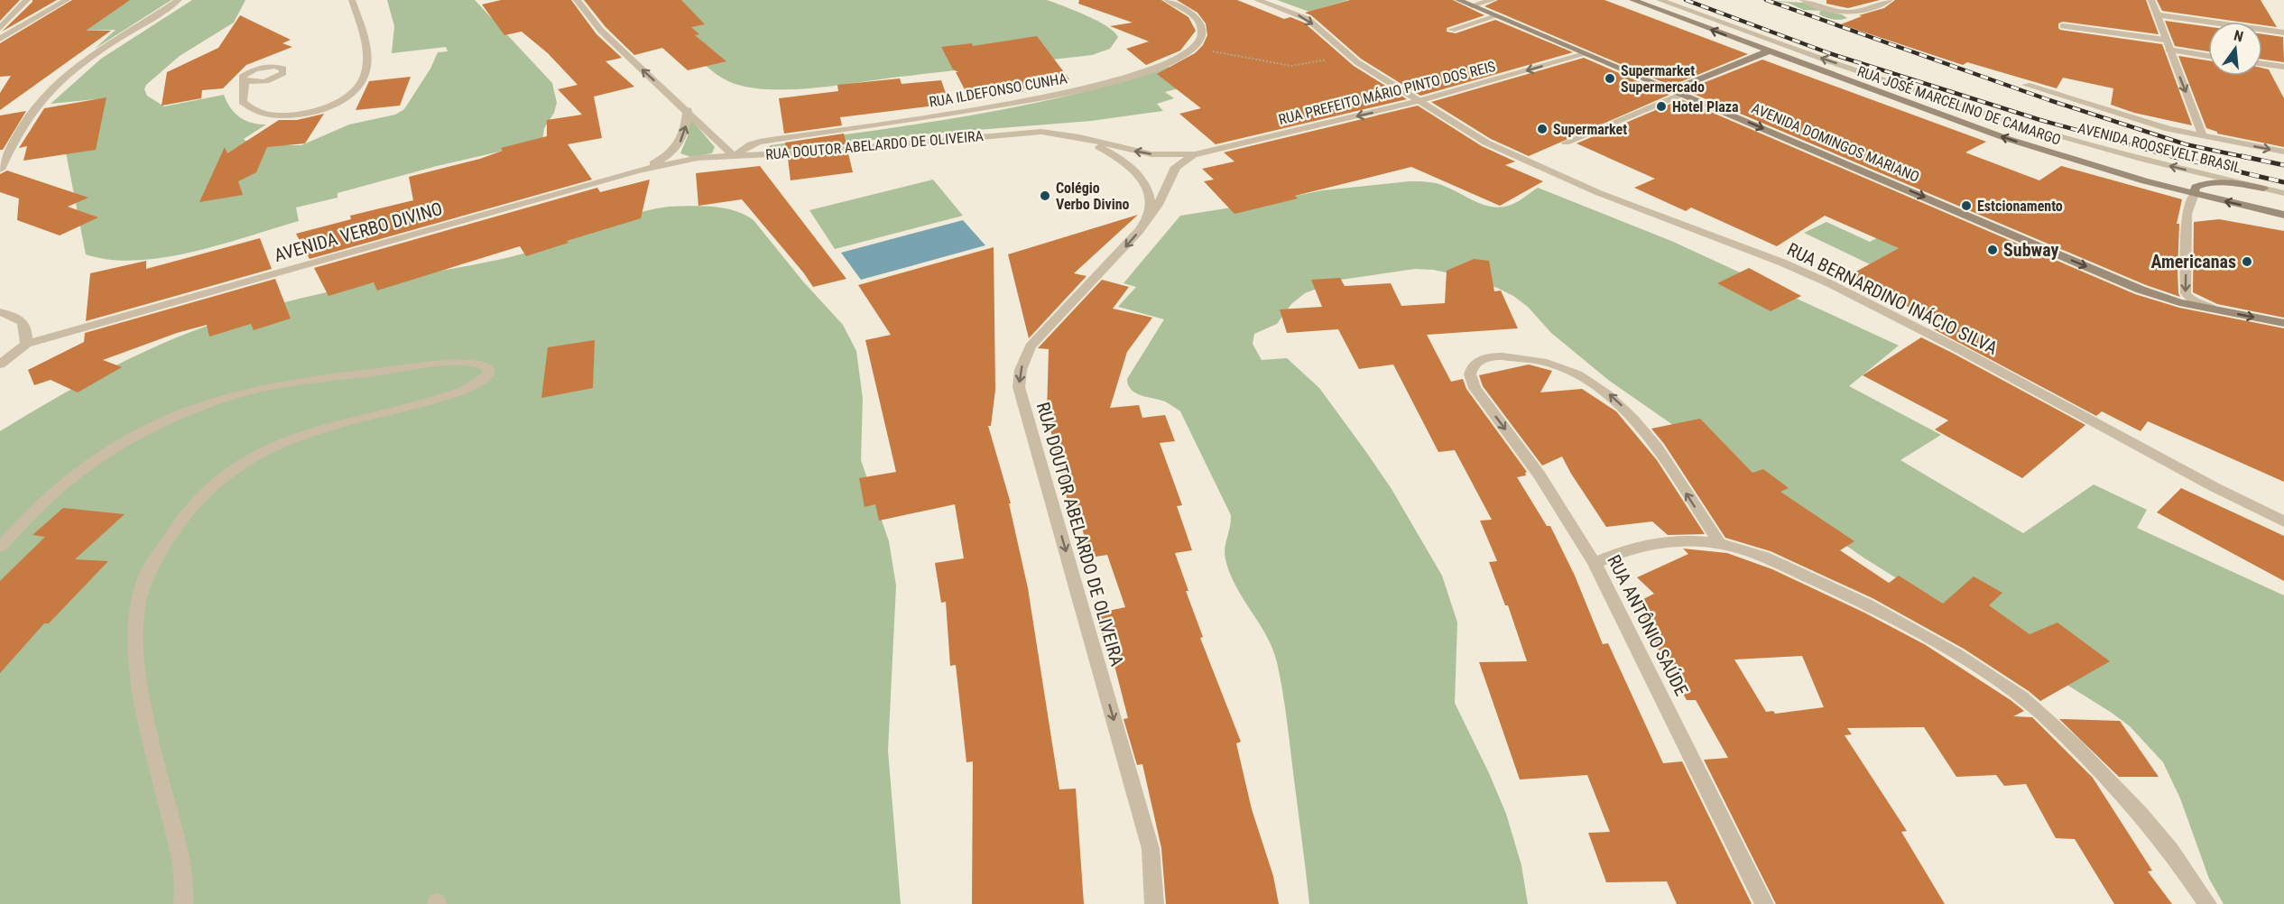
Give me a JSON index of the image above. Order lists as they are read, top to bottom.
{
  "streets": {
    "main road": ["RUA JOSÉ MARCELINO DE CAMARGO", "AVENIDA DOMINGOS MARIANO"],
    "street": [
      "RUA ILDEFONSO CUNHA",
      "RUA PREFEITO MÁRIO PINTO DOS REIS",
      "RUA DOUTOR ABELARDO DE OLIVEIRA",
      "AVENIDA ROOSEVELT BRASIL",
      "AVENIDA VERBO DIVINO",
      "RUA BERNARDINO INÁCIO SILVA",
      "RUA ANTÔNIO SAÚDE"
    ]
  },
  "crossings": [
    ["RUA ILDEFONSO CUNHA", "RUA DOUTOR ABELARDO DE OLIVEIRA"],
    ["RUA ILDEFONSO CUNHA", "AVENIDA VERBO DIVINO"],
    ["RUA PREFEITO MÁRIO PINTO DOS REIS", "AVENIDA DOMINGOS MARIANO"],
    ["RUA PREFEITO MÁRIO PINTO DOS REIS", "RUA DOUTOR ABELARDO DE OLIVEIRA"],
    ["RUA PREFEITO MÁRIO PINTO DOS REIS", "RUA BERNARDINO INÁCIO SILVA"],
    ["RUA DOUTOR ABELARDO DE OLIVEIRA", "AVENIDA VERBO DIVINO"]
  ],
  "one_way": ["RUA PREFEITO MÁRIO PINTO DOS REIS", "RUA JOSÉ MARCELINO DE CAMARGO", "AVENIDA DOMINGOS MARIANO"],
  "places": [
    "Supermarket Supermercado",
    "Hotel Plaza",
    "Supermarket",
    "Colégio Verbo Divino",
    "Estcionamento",
    "Subway",
    "Americanas"
  ],
  "north": "top"
}
